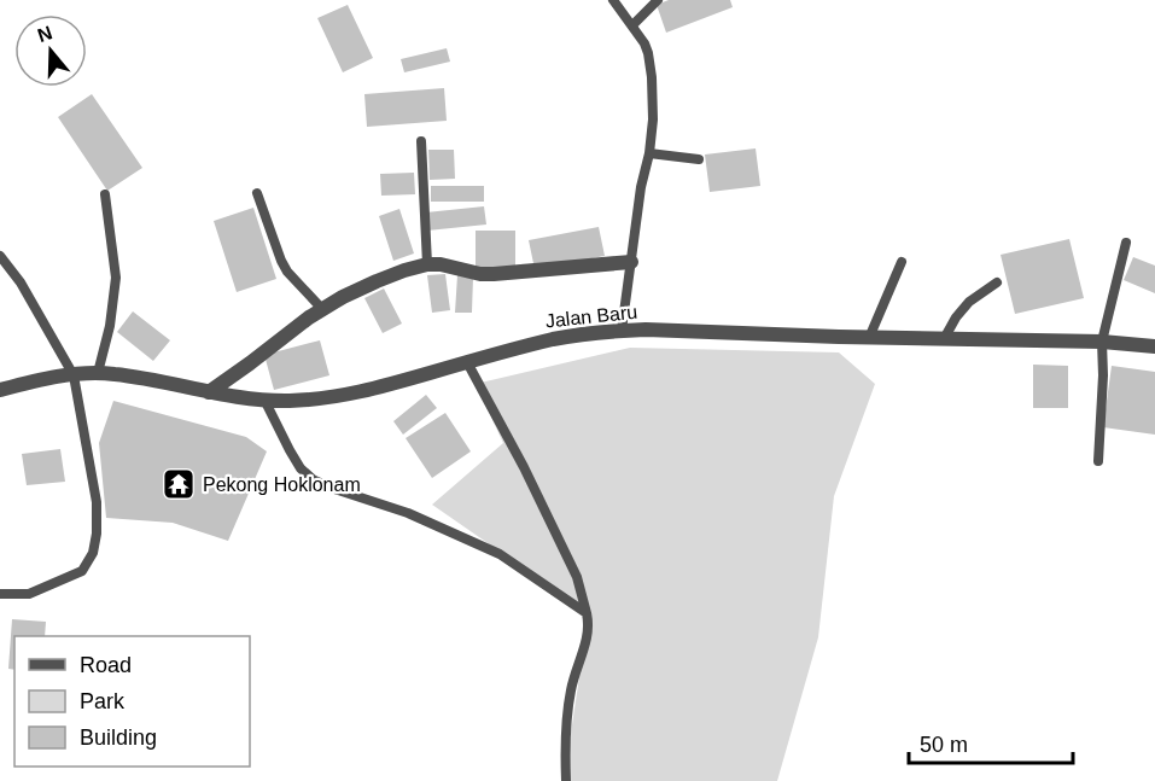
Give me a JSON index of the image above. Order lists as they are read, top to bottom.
{
  "streets": {
    "street": ["Jalan Baru"]
  },
  "places": {
    "temple": ["Pekong Hoklonam"]
  },
  "legend": ["Road", "Park", "Building"],
  "scale_bar": "50 m",
  "north": "top"
}
